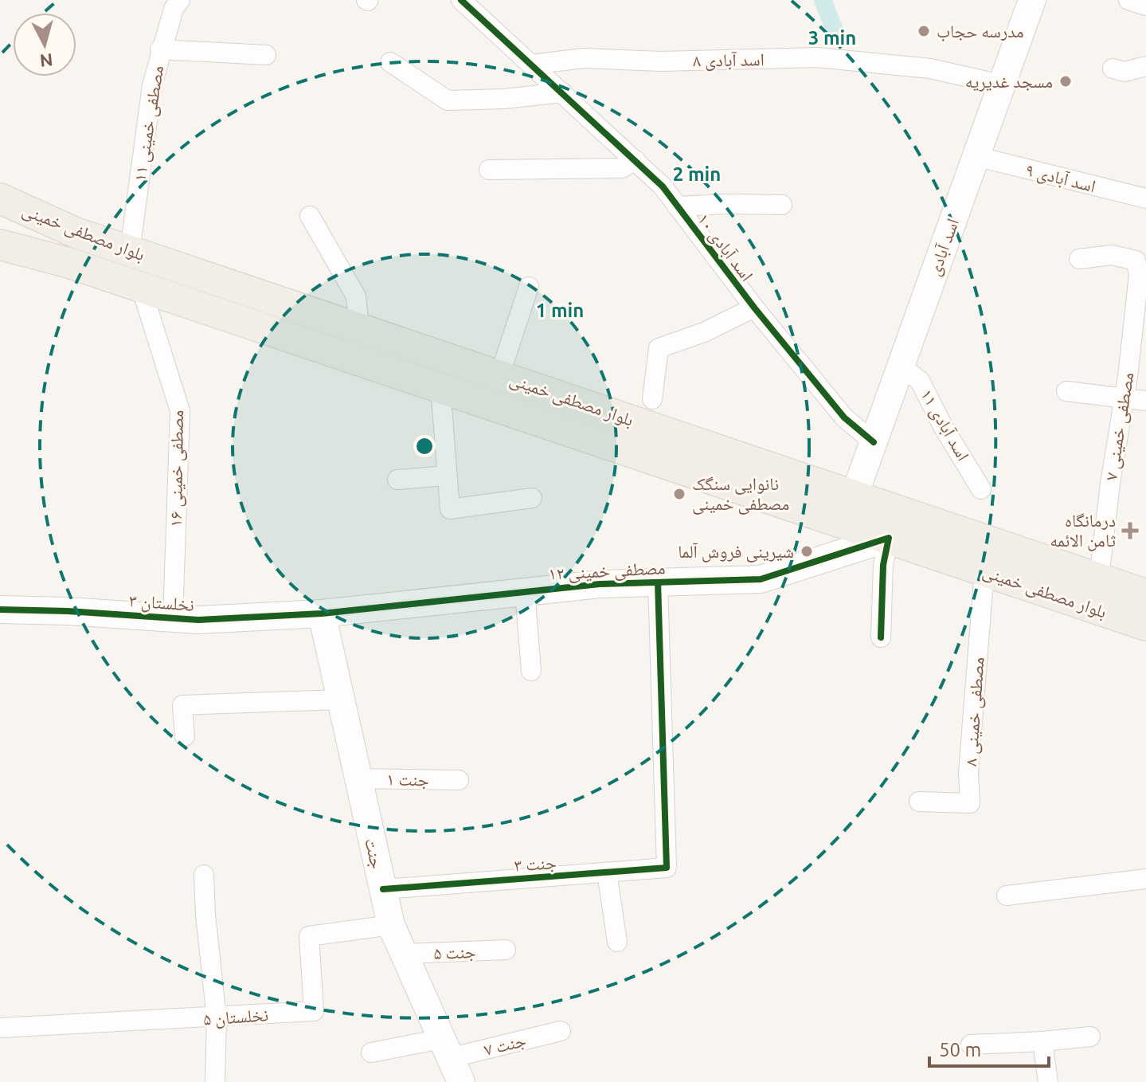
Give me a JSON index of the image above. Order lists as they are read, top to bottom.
{
  "streets": {
    "main road": ["بلوار مصطفی خمینی"],
    "street": [
      "اسد آبادی ۸",
      "مصطفی خمینی ۱۱",
      "اسد آبادی ۹",
      "اسد آبادی ۱۰",
      "اسد آبادی",
      "اسد آبادی ۱۱",
      "مصطفی خمینی ۷",
      "مصطفی خمینی ۱۶",
      "مصطفی خمینی ۱۲",
      "نخلستان ۳",
      "مصطفی خمینی ۸",
      "جنت ۱",
      "جنت",
      "جنت ۳",
      "جنت ۵",
      "نخلستان ۵",
      "جنت ۷"
    ]
  },
  "crossings": [
    ["اسد آبادی ۸", "اسد آبادی ۱۰"],
    ["اسد آبادی ۸", "اسد آبادی"],
    ["مصطفی خمینی ۱۱", "بلوار مصطفی خمینی"],
    ["اسد آبادی ۹", "اسد آبادی"],
    ["بلوار مصطفی خمینی", "اسد آبادی"],
    ["بلوار مصطفی خمینی", "مصطفی خمینی ۷"],
    ["بلوار مصطفی خمینی", "مصطفی خمینی ۱۶"],
    ["بلوار مصطفی خمینی", "مصطفی خمینی ۱۲"],
    ["بلوار مصطفی خمینی", "مصطفی خمینی ۸"],
    ["اسد آبادی ۱۰", "اسد آبادی"],
    ["اسد آبادی", "اسد آبادی ۱۱"],
    ["مصطفی خمینی ۱۶", "نخلستان ۳"],
    ["مصطفی خمینی ۱۲", "نخلستان ۳"],
    ["مصطفی خمینی ۱۲", "جنت"],
    ["مصطفی خمینی ۱۲", "جنت ۳"],
    ["نخلستان ۳", "جنت"],
    ["جنت ۱", "جنت"],
    ["جنت", "جنت ۳"],
    ["جنت", "جنت ۵"],
    ["جنت", "نخلستان ۵"],
    ["جنت", "جنت ۷"]
  ],
  "places": {
    "other": [
      "مدرسه حجاب",
      "مسجد غدیریه",
      "نانوایی سنگک مصطفی خمینی",
      "شیرینی فروش آلما"
    ],
    "health": ["درمانگاه ثامن الائمه"]
  },
  "scale_bar": "50 m",
  "north": "bottom",
  "rings": ["3 min", "2 min", "1 min"]
}
